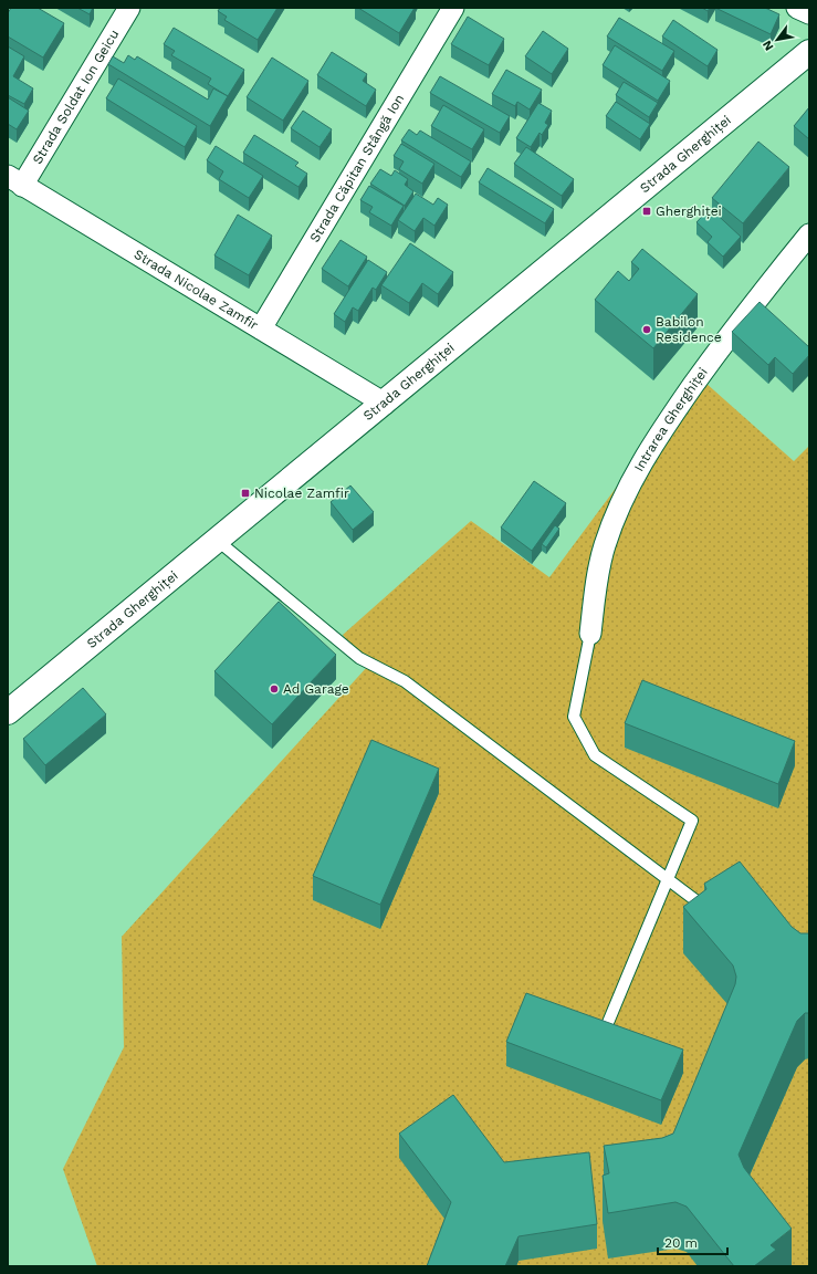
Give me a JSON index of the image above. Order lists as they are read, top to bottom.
{
  "streets": {
    "main road": ["Strada Gherghiței"],
    "street": [
      "Strada Soldat Ion Geicu",
      "Strada Căpitan Stângă Ion",
      "Strada Nicolae Zamfir",
      "Intrarea Gherghiței"
    ]
  },
  "crossings": [
    ["Strada Soldat Ion Geicu", "Strada Nicolae Zamfir"],
    ["Strada Gherghiței", "Strada Nicolae Zamfir"],
    ["Strada Căpitan Stângă Ion", "Strada Nicolae Zamfir"]
  ],
  "places": {
    "transit": ["Gherghiței", "Nicolae Zamfir"],
    "other": ["Babilon Residence", "Ad Garage"]
  },
  "scale_bar": "20 m",
  "north": "bottom left"
}
